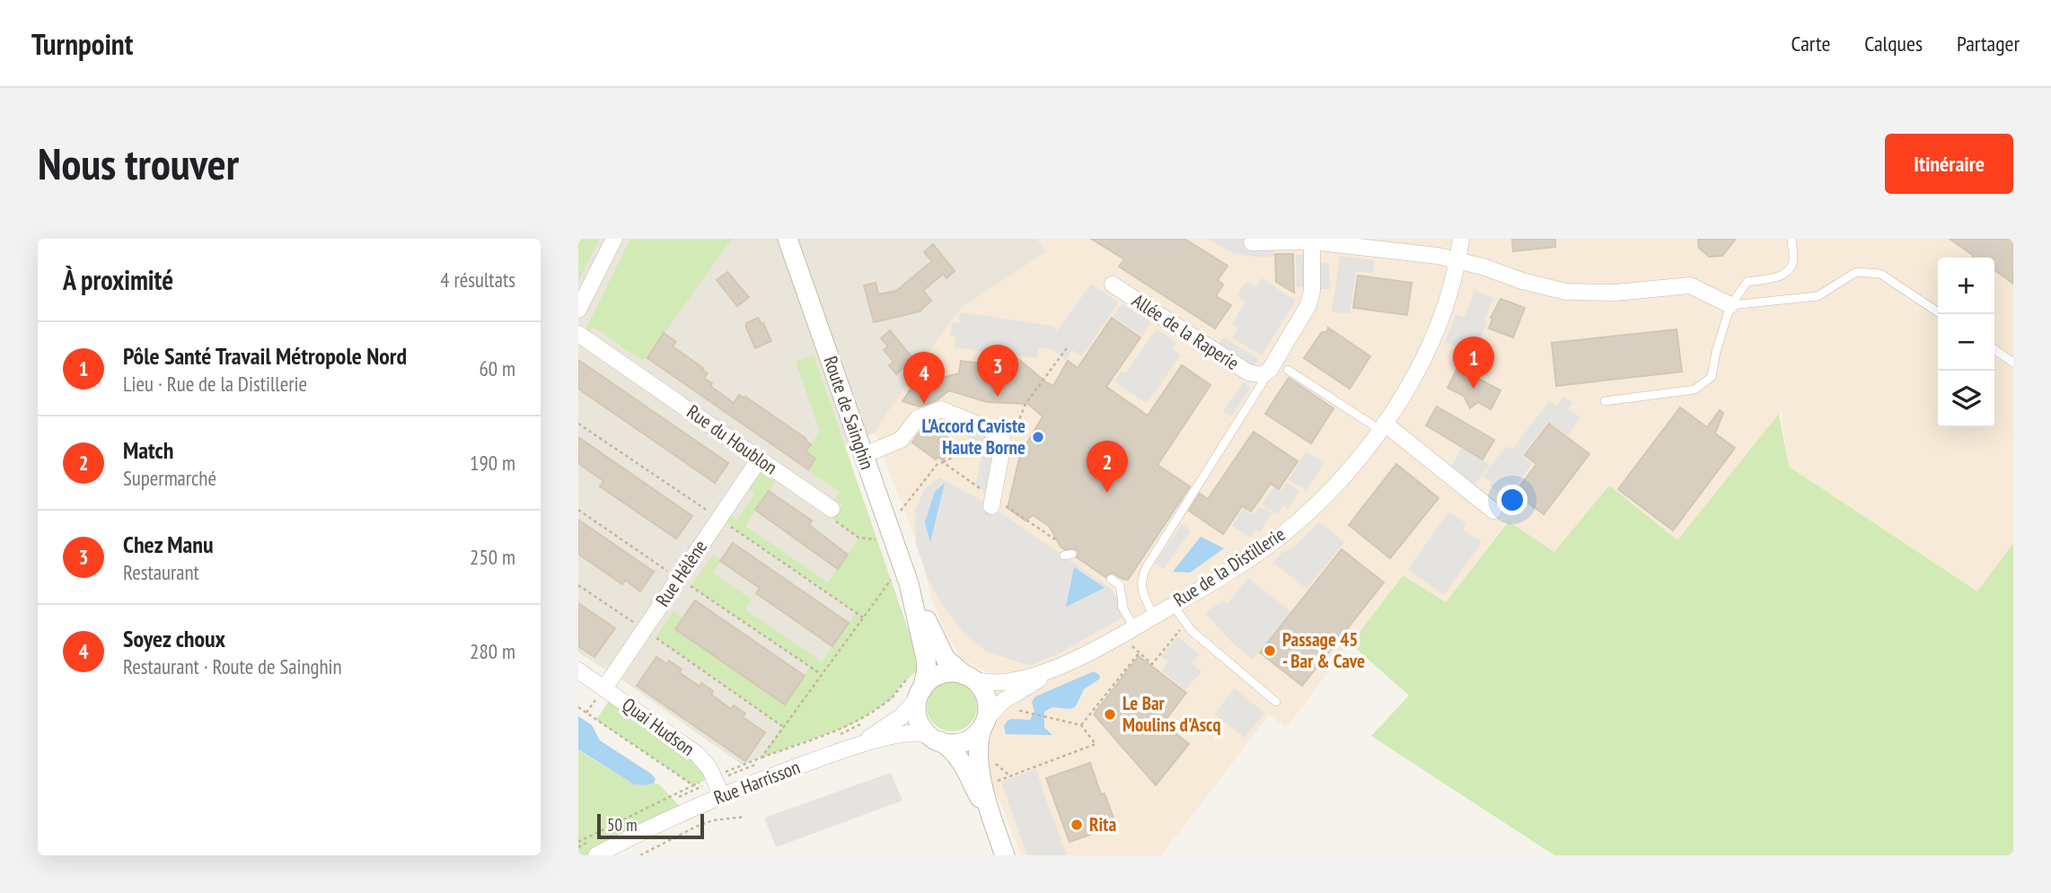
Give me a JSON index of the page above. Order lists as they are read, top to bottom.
{
  "streets": {
    "street": [
      "Allée de la Raperie",
      "Route de Sainghin",
      "Rue du Houblon",
      "Rue de la Distillerie",
      "Rue Hélène",
      "Quai Hudson",
      "Rue Harrisson"
    ]
  },
  "crossings": [
    ["Route de Sainghin", "Rue de la Distillerie"],
    ["Route de Sainghin", "Rue Harrisson"],
    ["Rue du Houblon", "Rue Hélène"],
    ["Rue de la Distillerie", "Rue Harrisson"],
    ["Rue Hélène", "Quai Hudson"],
    ["Quai Hudson", "Rue Harrisson"]
  ],
  "places": [
    "L'Accord Caviste Haute Borne",
    "Passage 45 - Bar & Cave",
    "Le Bar Moulins d'Ascq",
    "Rita"
  ],
  "scale_bar": "50 m",
  "page": {
    "header": "Turnpoint",
    "nav": ["Carte", "Calques", "Partager"],
    "buttons": "Itinéraire",
    "title": "Nous trouver",
    "heading": ["À proximité", "4 résultats"],
    "map_buttons": ["+", "−"],
    "list": [
      {
        "mark": "1",
        "name": "Pôle Santé Travail Métropole Nord",
        "note": "Lieu · Rue de la Distillerie",
        "value": "60 m"
      },
      {
        "mark": "2",
        "name": "Match",
        "note": "Supermarché",
        "value": "190 m"
      },
      {
        "mark": "3",
        "name": "Chez Manu",
        "note": "Restaurant",
        "value": "250 m"
      },
      {
        "mark": "4",
        "name": "Soyez choux",
        "note": "Restaurant · Route de Sainghin",
        "value": "280 m"
      }
    ],
    "pins": [
      "1",
      "3",
      "4",
      "2"
    ],
    "scale": "50 m"
  }
}
